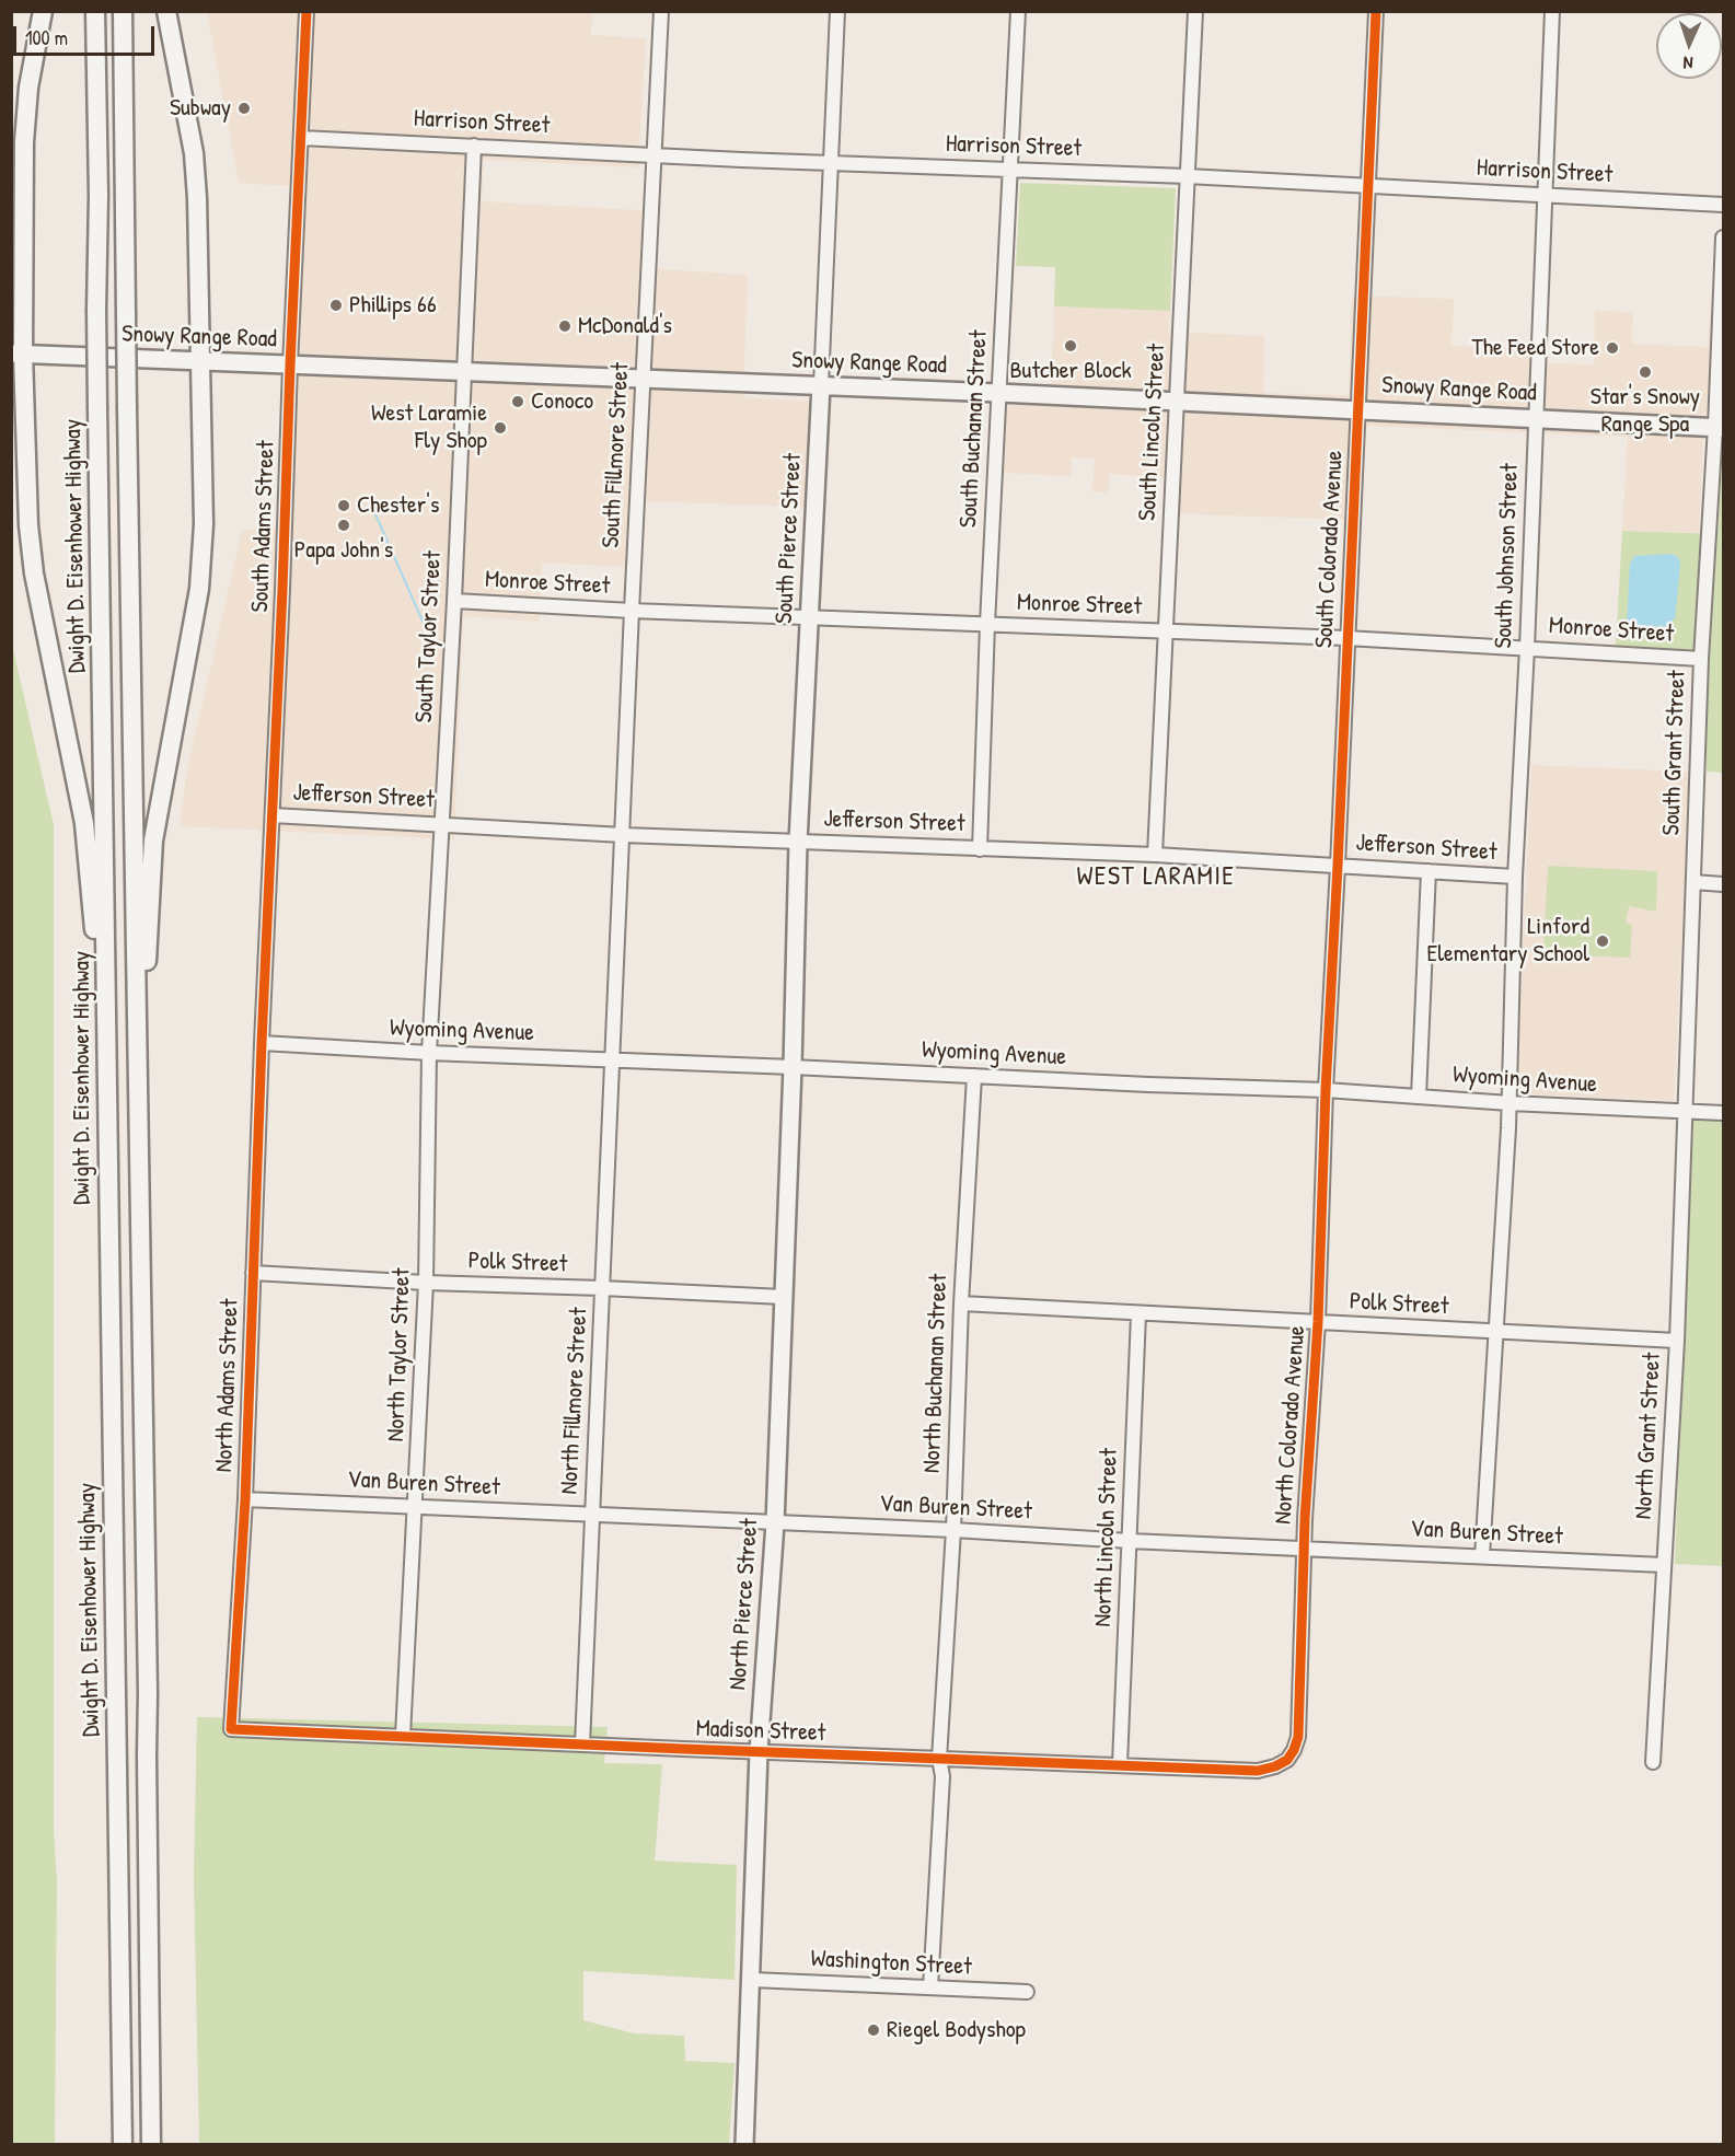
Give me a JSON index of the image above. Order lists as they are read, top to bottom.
{
  "streets": {
    "highway": ["Dwight D. Eisenhower Highway"],
    "main road": ["Snowy Range Road", "South Pierce Street", "North Pierce Street"],
    "street": [
      "Harrison Street",
      "South Buchanan Street",
      "South Lincoln Street",
      "South Fillmore Street",
      "South Adams Street",
      "South Colorado Avenue",
      "South Johnson Street",
      "Monroe Street",
      "South Taylor Street",
      "South Grant Street",
      "Jefferson Street",
      "Wyoming Avenue",
      "Polk Street",
      "North Taylor Street",
      "North Buchanan Street",
      "North Adams Street",
      "North Fillmore Street",
      "North Colorado Avenue",
      "North Grant Street",
      "Van Buren Street",
      "North Lincoln Street",
      "Madison Street",
      "Washington Street"
    ]
  },
  "crossings": [
    ["Harrison Street", "South Buchanan Street"],
    ["Harrison Street", "South Lincoln Street"],
    ["Harrison Street", "South Fillmore Street"],
    ["Harrison Street", "South Adams Street"],
    ["Harrison Street", "South Pierce Street"],
    ["Harrison Street", "South Colorado Avenue"],
    ["Harrison Street", "South Johnson Street"],
    ["Harrison Street", "South Taylor Street"],
    ["Snowy Range Road", "South Buchanan Street"],
    ["Snowy Range Road", "South Lincoln Street"],
    ["Snowy Range Road", "South Fillmore Street"],
    ["Snowy Range Road", "South Adams Street"],
    ["Snowy Range Road", "South Pierce Street"],
    ["Snowy Range Road", "South Colorado Avenue"],
    ["Snowy Range Road", "South Johnson Street"],
    ["Snowy Range Road", "South Taylor Street"],
    ["Snowy Range Road", "South Grant Street"],
    ["South Buchanan Street", "Monroe Street"],
    ["South Buchanan Street", "Jefferson Street"],
    ["South Lincoln Street", "Monroe Street"],
    ["South Lincoln Street", "Jefferson Street"],
    ["South Fillmore Street", "Monroe Street"],
    ["South Fillmore Street", "Jefferson Street"],
    ["South Fillmore Street", "Wyoming Avenue"],
    ["South Fillmore Street", "North Fillmore Street"],
    ["South Adams Street", "Jefferson Street"],
    ["South Adams Street", "Wyoming Avenue"],
    ["South Adams Street", "North Adams Street"],
    ["South Pierce Street", "Monroe Street"],
    ["South Pierce Street", "Jefferson Street"],
    ["South Pierce Street", "Wyoming Avenue"],
    ["South Pierce Street", "North Pierce Street"],
    ["South Colorado Avenue", "Monroe Street"],
    ["South Colorado Avenue", "Jefferson Street"],
    ["South Colorado Avenue", "Wyoming Avenue"],
    ["South Colorado Avenue", "North Colorado Avenue"],
    ["South Johnson Street", "Monroe Street"],
    ["South Johnson Street", "Jefferson Street"],
    ["South Johnson Street", "Wyoming Avenue"],
    ["South Johnson Street", "Polk Street"],
    ["South Johnson Street", "Van Buren Street"],
    ["Monroe Street", "South Taylor Street"],
    ["Monroe Street", "South Grant Street"],
    ["South Taylor Street", "Jefferson Street"],
    ["South Taylor Street", "Wyoming Avenue"],
    ["South Taylor Street", "North Taylor Street"],
    ["South Grant Street", "Wyoming Avenue"],
    ["South Grant Street", "North Grant Street"],
    ["Wyoming Avenue", "North Taylor Street"],
    ["Wyoming Avenue", "North Buchanan Street"],
    ["Wyoming Avenue", "North Adams Street"],
    ["Wyoming Avenue", "North Fillmore Street"],
    ["Wyoming Avenue", "North Colorado Avenue"],
    ["Wyoming Avenue", "North Grant Street"],
    ["Wyoming Avenue", "North Pierce Street"],
    ["Polk Street", "North Taylor Street"],
    ["Polk Street", "North Buchanan Street"],
    ["Polk Street", "North Adams Street"],
    ["Polk Street", "North Fillmore Street"],
    ["Polk Street", "North Colorado Avenue"],
    ["Polk Street", "North Grant Street"],
    ["Polk Street", "North Lincoln Street"],
    ["Polk Street", "North Pierce Street"],
    ["North Taylor Street", "Van Buren Street"],
    ["North Taylor Street", "Madison Street"],
    ["North Buchanan Street", "Van Buren Street"],
    ["North Buchanan Street", "Madison Street"],
    ["North Buchanan Street", "Washington Street"],
    ["North Adams Street", "Van Buren Street"],
    ["North Adams Street", "Madison Street"],
    ["North Fillmore Street", "Van Buren Street"],
    ["North Fillmore Street", "Madison Street"],
    ["North Colorado Avenue", "Van Buren Street"],
    ["North Colorado Avenue", "Madison Street"],
    ["North Grant Street", "Van Buren Street"],
    ["Van Buren Street", "North Lincoln Street"],
    ["Van Buren Street", "North Pierce Street"],
    ["North Lincoln Street", "Madison Street"],
    ["North Pierce Street", "Madison Street"],
    ["North Pierce Street", "Washington Street"]
  ],
  "districts": ["WEST LARAMIE"],
  "places": [
    "Subway",
    "Phillips 66",
    "McDonald's",
    "Butcher Block",
    "The Feed Store",
    "Star's Snowy Range Spa",
    "Conoco",
    "West Laramie Fly Shop",
    "Chester's",
    "Papa John's",
    "Linford Elementary School",
    "Riegel Bodyshop"
  ],
  "scale_bar": "100 m",
  "north": "bottom"
}
